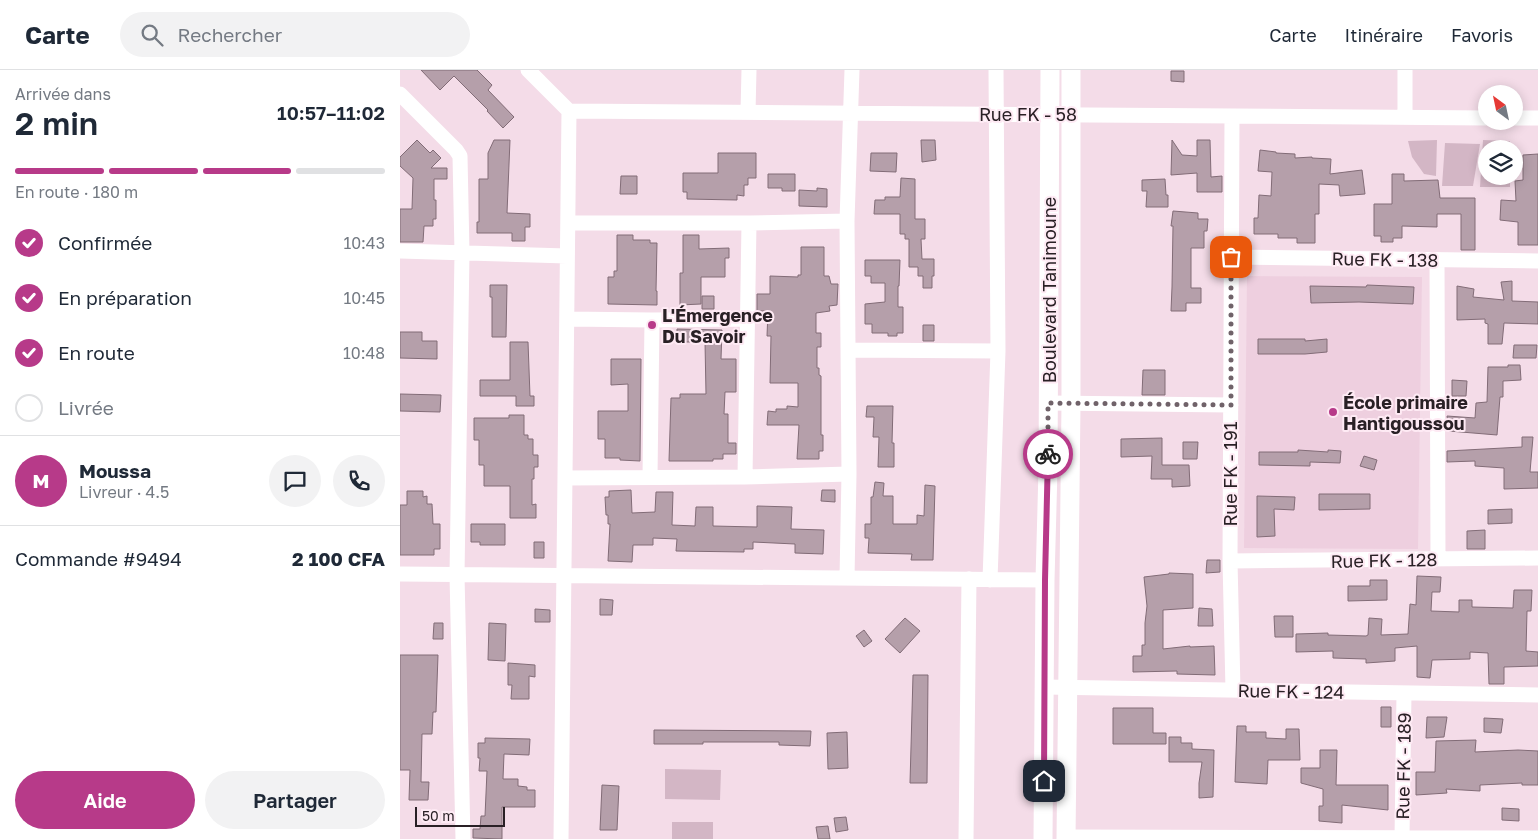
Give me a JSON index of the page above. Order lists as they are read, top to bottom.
{
  "streets": {
    "main road": ["Boulevard Tanimoune"],
    "street": [
      "Rue FK - 58",
      "Rue FK - 138",
      "Rue FK - 191",
      "Rue FK - 128",
      "Rue FK - 124",
      "Rue FK - 189"
    ]
  },
  "crossings": [
    ["Rue FK - 58", "Boulevard Tanimoune"],
    ["Rue FK - 58", "Rue FK - 191"],
    ["Rue FK - 138", "Rue FK - 191"],
    ["Boulevard Tanimoune", "Rue FK - 124"],
    ["Rue FK - 191", "Rue FK - 128"],
    ["Rue FK - 191", "Rue FK - 124"],
    ["Rue FK - 124", "Rue FK - 189"]
  ],
  "places": ["L'Émergence Du Savoir", "École primaire Hantigoussou"],
  "scale_bar": "50 m",
  "north": "top left",
  "page": {
    "header": "Carte",
    "search": "Rechercher",
    "nav": ["Carte", "Itinéraire", "Favoris"],
    "heading": ["2 min", "Arrivée dans", "10:57–11:02"],
    "panel": [
      "Moussa",
      "Livreur · 4.5",
      "Commande #9494",
      "2 100 CFA"
    ],
    "bar": "En route · 180 m",
    "list": [
      ["Confirmée", "10:43"],
      ["En préparation", "10:45"],
      ["En route", "10:48"],
      "Livrée"
    ],
    "round": "M",
    "buttons": ["Aide", "Partager"],
    "scale": "50 m"
  }
}
